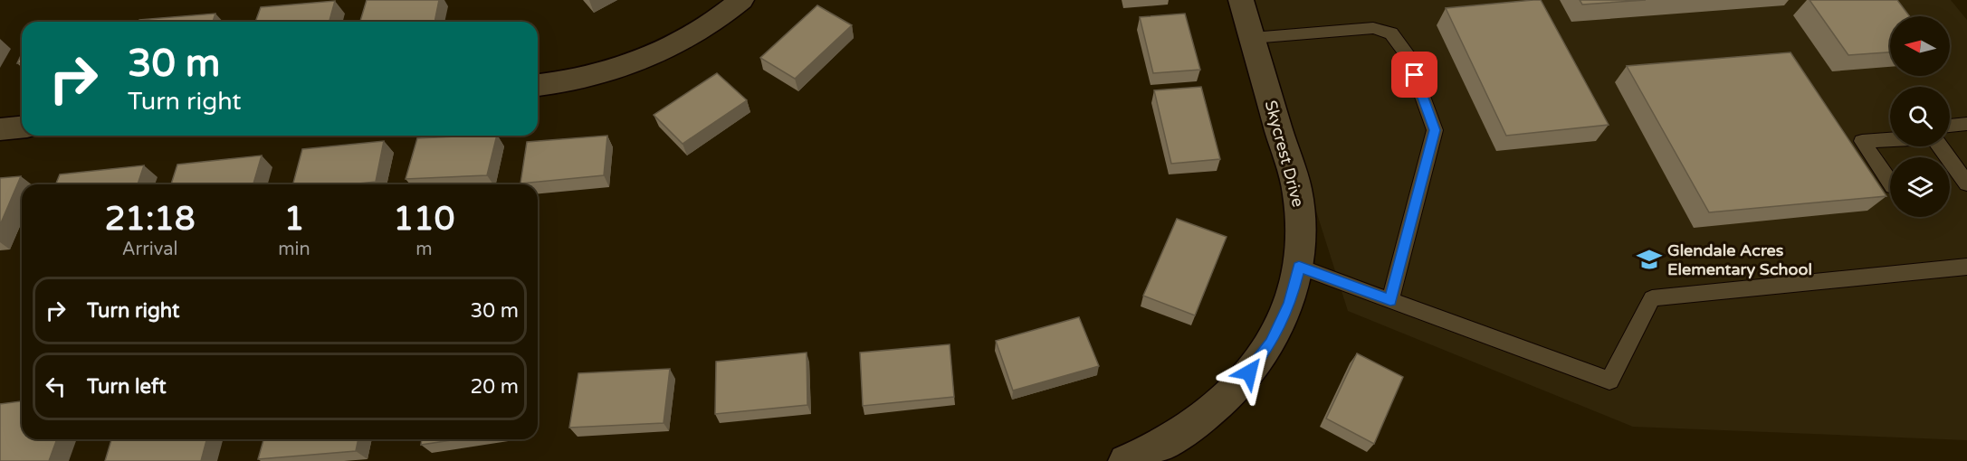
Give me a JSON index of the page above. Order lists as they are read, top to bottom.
{
  "streets": {
    "street": ["Skycrest Drive"]
  },
  "places": {
    "school or university": ["Glendale Acres Elementary School"]
  },
  "north": "left",
  "page": {
    "turn": ["30 m", "Turn right"],
    "eta": [
      "21:18",
      "Arrival",
      "1",
      "min",
      "110",
      "m"
    ],
    "list": [
      {
        "name": "Turn right",
        "value": "30 m"
      },
      {
        "name": "Turn left",
        "value": "20 m"
      }
    ]
  }
}
